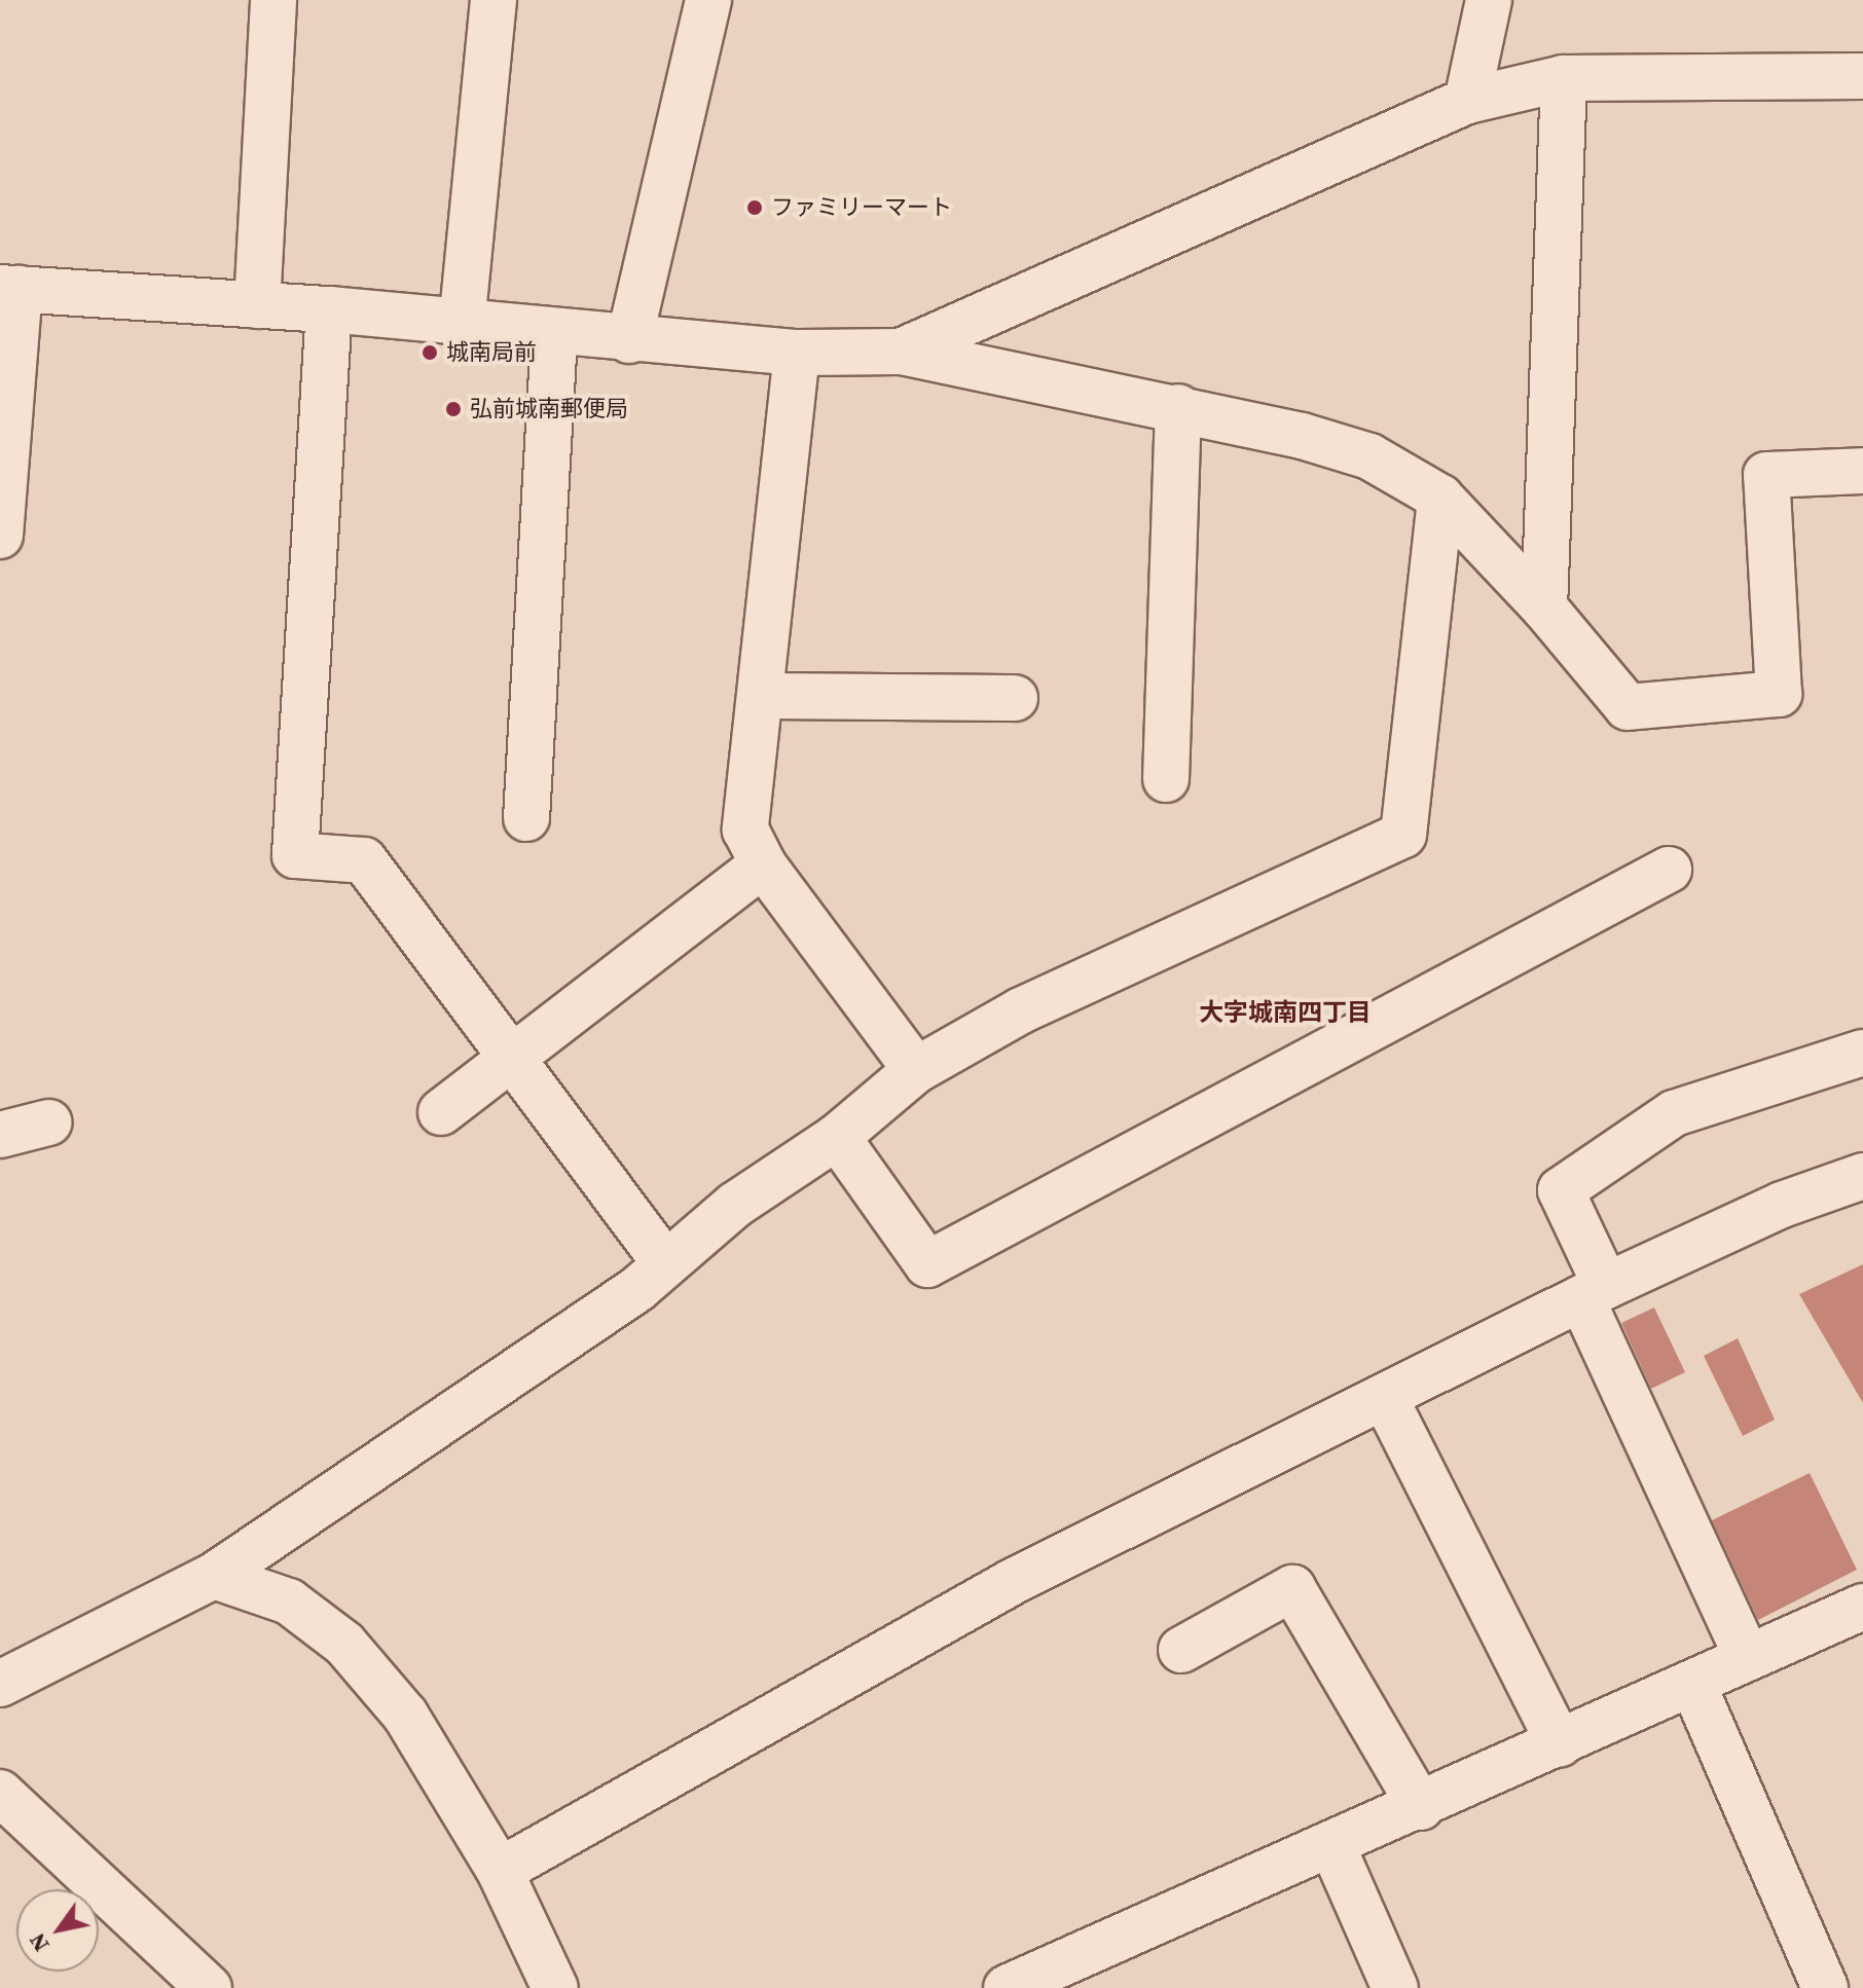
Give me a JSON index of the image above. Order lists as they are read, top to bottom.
{
  "districts": ["大字城南四丁目"],
  "places": ["ファミリーマート", "城南局前", "弘前城南郵便局"],
  "north": "bottom left"
}
